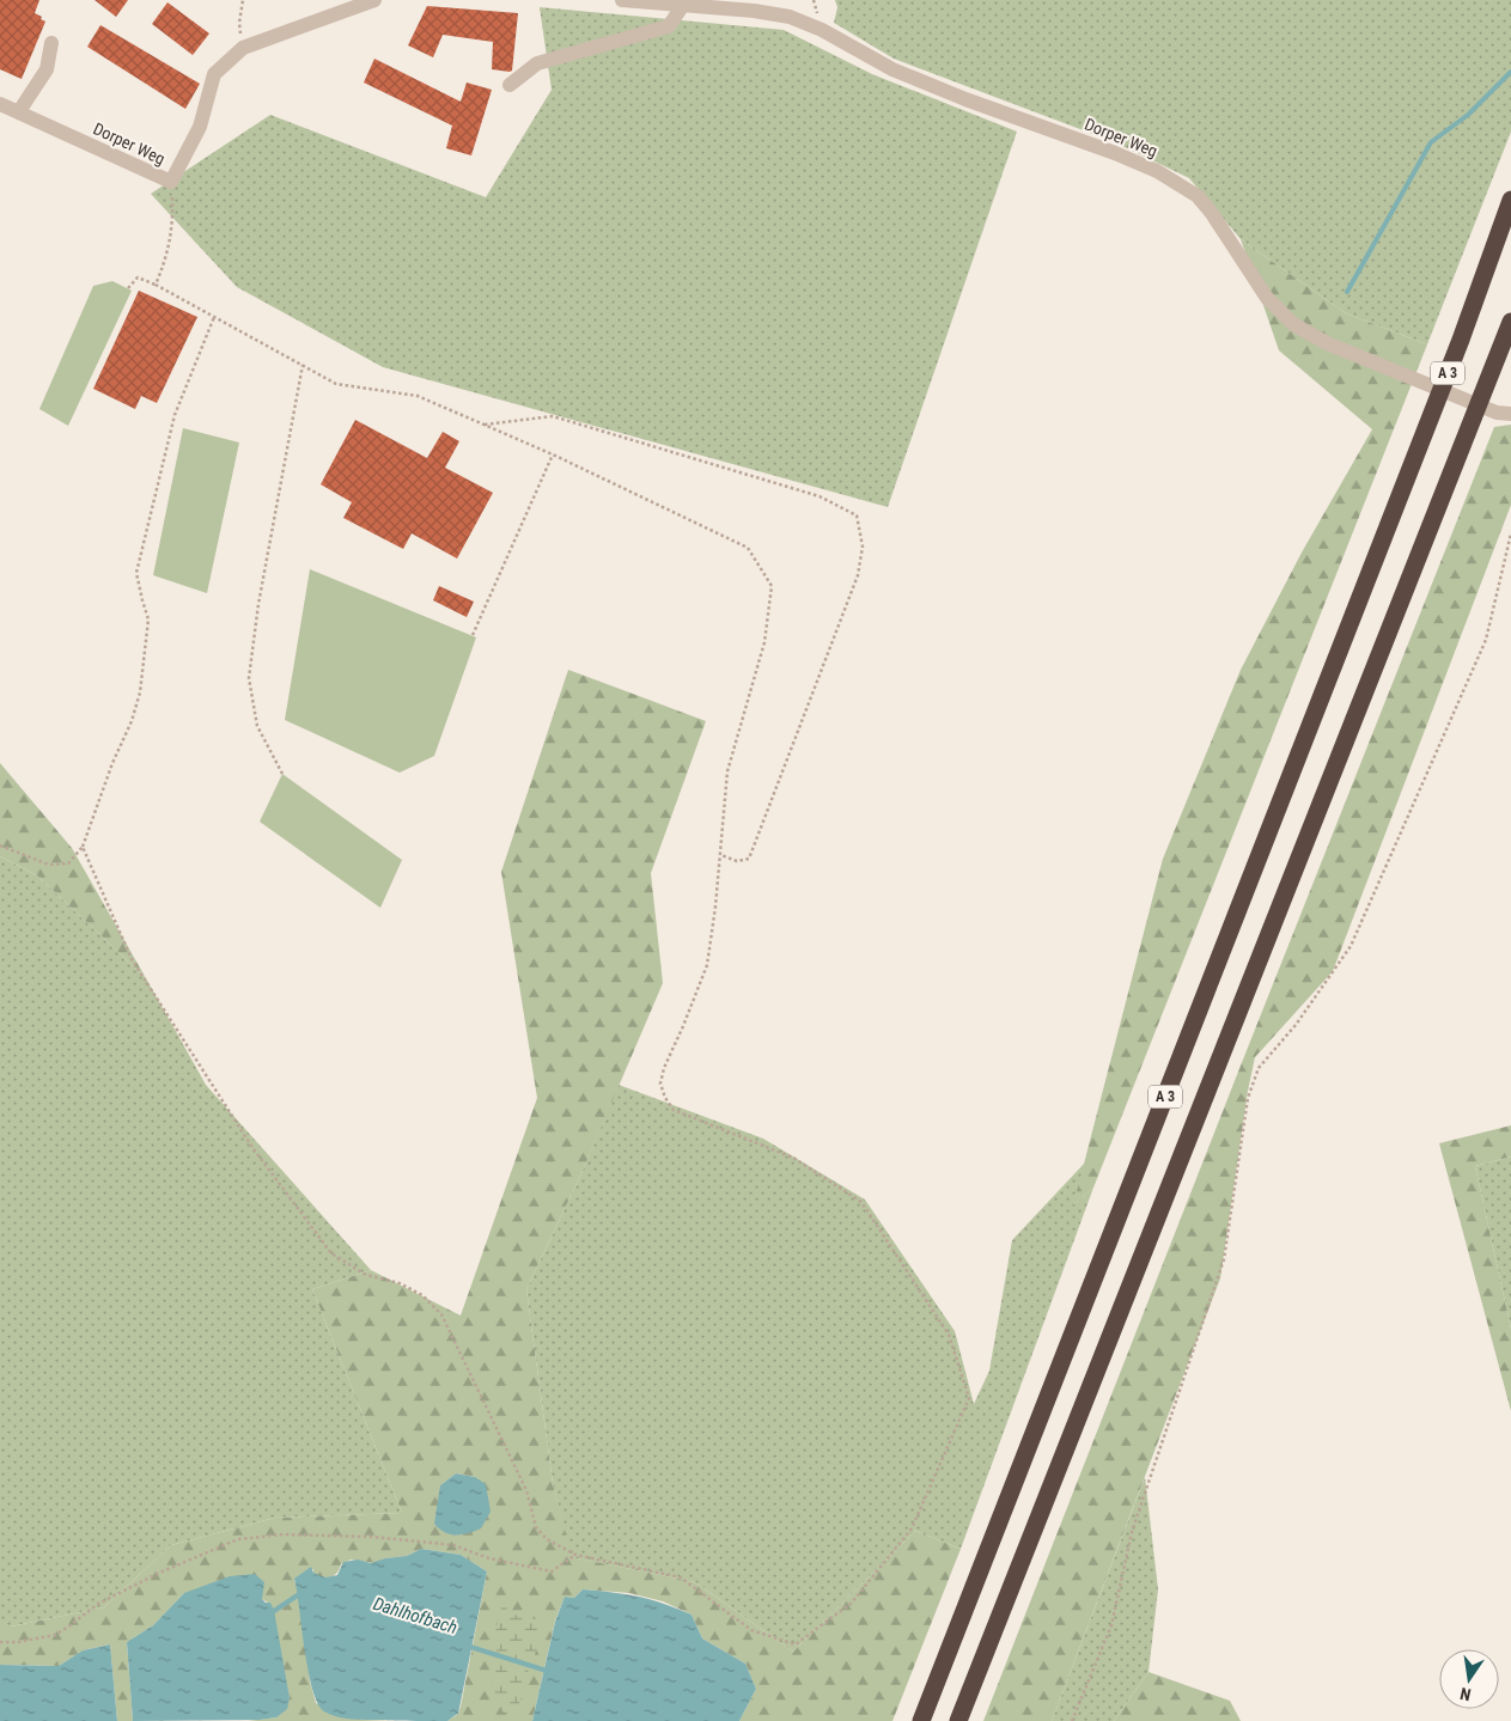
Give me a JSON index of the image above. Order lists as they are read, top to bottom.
{
  "streets": {
    "highway": ["A 3"],
    "street": ["Dorper Weg"]
  },
  "water": ["Dahlhofbach"],
  "north": "bottom"
}
